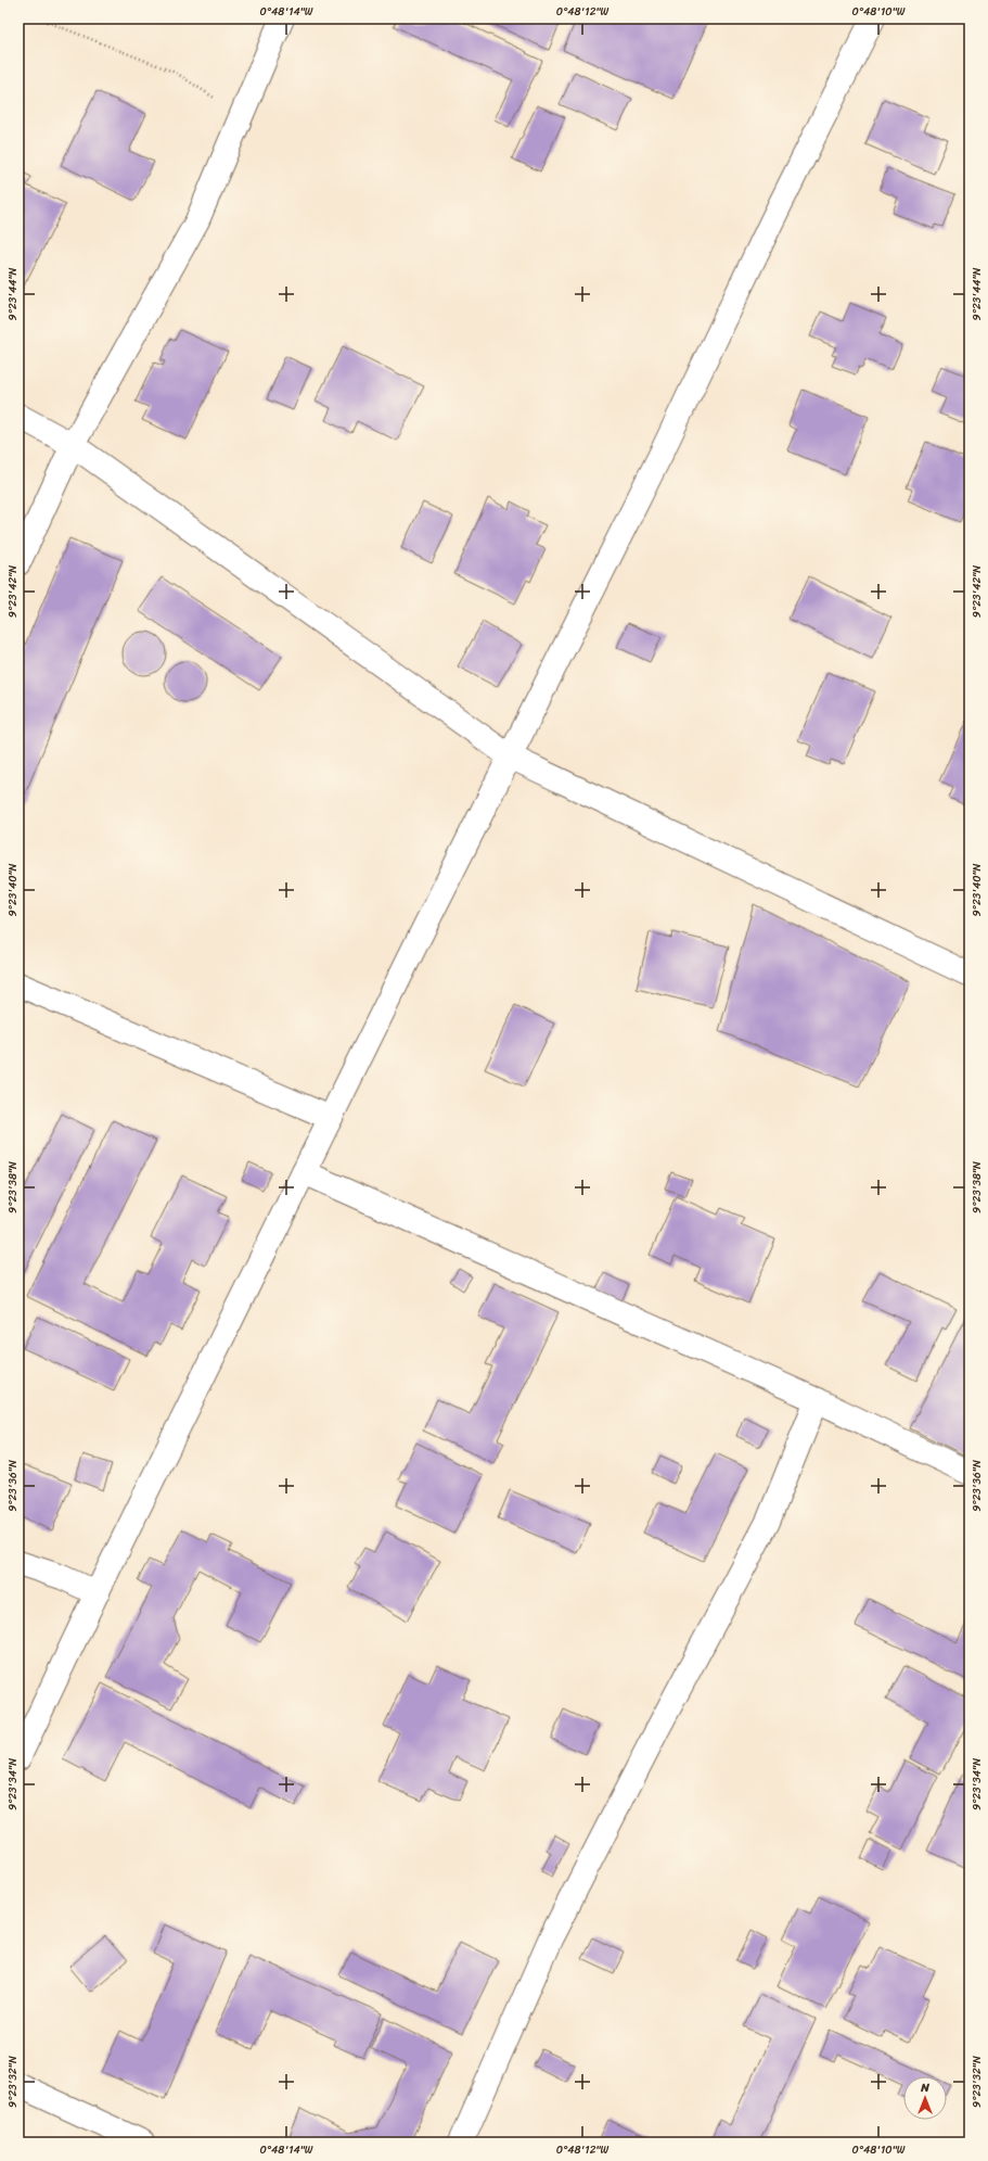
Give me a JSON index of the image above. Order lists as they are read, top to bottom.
{
  "north": "top",
  "coordinates": [
    "0°48'14\"W",
    "0°48'12\"W",
    "0°48'10\"W",
    "9°23'44\"N",
    "9°23'42\"N",
    "9°23'40\"N",
    "9°23'38\"N",
    "9°23'36\"N",
    "9°23'34\"N",
    "9°23'32\"N"
  ]
}
